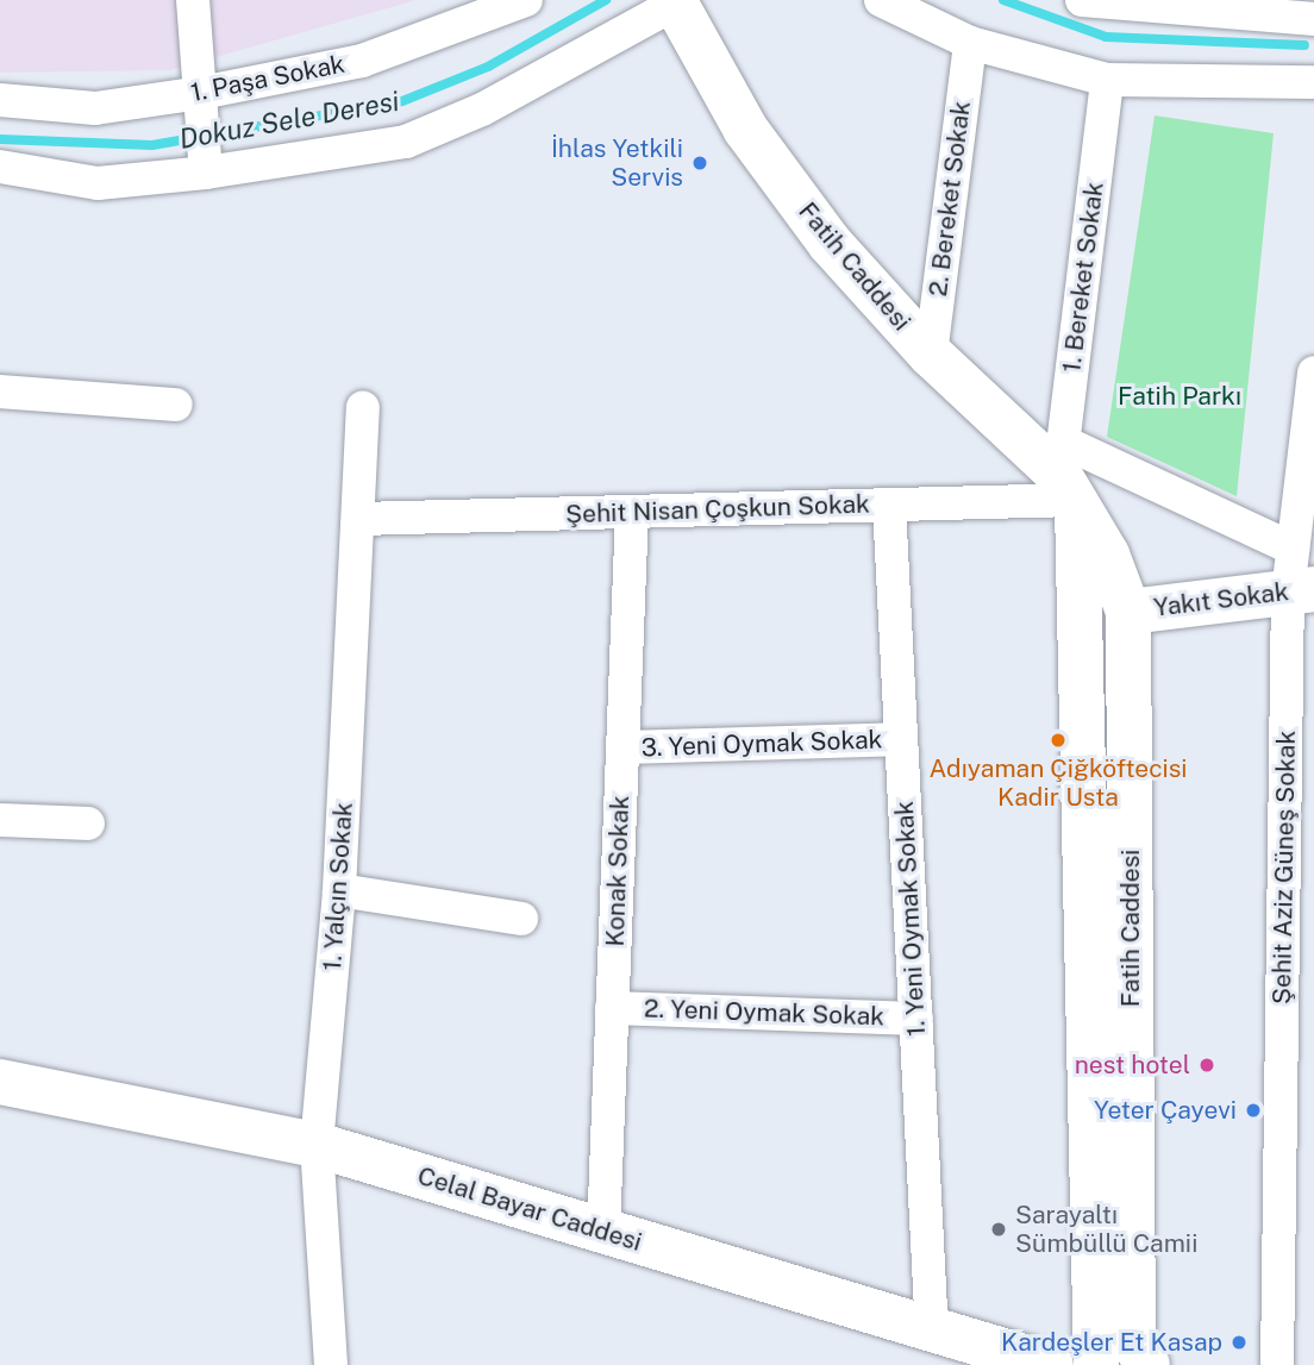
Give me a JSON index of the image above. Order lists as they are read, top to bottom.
{
  "streets": {
    "street": [
      "1. Paşa Sokak",
      "2. Bereket Sokak",
      "Fatih Caddesi",
      "1. Bereket Sokak",
      "Şehit Nisan Çoşkun Sokak",
      "Yakıt Sokak",
      "3. Yeni Oymak Sokak",
      "Şehit Aziz Güneş Sokak",
      "Konak Sokak",
      "1. Yalçın Sokak",
      "1. Yeni Oymak Sokak",
      "2. Yeni Oymak Sokak",
      "Celal Bayar Caddesi"
    ]
  },
  "crossings": [
    ["2. Bereket Sokak", "Fatih Caddesi"],
    ["Fatih Caddesi", "1. Bereket Sokak"],
    ["Fatih Caddesi", "Şehit Nisan Çoşkun Sokak"],
    ["Fatih Caddesi", "Yakıt Sokak"],
    ["1. Bereket Sokak", "Şehit Nisan Çoşkun Sokak"],
    ["Şehit Nisan Çoşkun Sokak", "Konak Sokak"],
    ["Şehit Nisan Çoşkun Sokak", "1. Yalçın Sokak"],
    ["Şehit Nisan Çoşkun Sokak", "1. Yeni Oymak Sokak"],
    ["Yakıt Sokak", "Şehit Aziz Güneş Sokak"],
    ["3. Yeni Oymak Sokak", "Konak Sokak"],
    ["3. Yeni Oymak Sokak", "1. Yeni Oymak Sokak"],
    ["Konak Sokak", "2. Yeni Oymak Sokak"],
    ["Konak Sokak", "Celal Bayar Caddesi"],
    ["1. Yalçın Sokak", "Celal Bayar Caddesi"],
    ["1. Yeni Oymak Sokak", "2. Yeni Oymak Sokak"],
    ["1. Yeni Oymak Sokak", "Celal Bayar Caddesi"]
  ],
  "water": ["Dokuz Sele Deresi"],
  "parks": ["Fatih Parkı"],
  "places": [
    "İhlas Yetkili Servis",
    "Adıyaman Çiğköftecisi Kadir Usta",
    "nest hotel",
    "Yeter Çayevi",
    "Sarayaltı Sümbüllü Camii",
    "Kardeşler Et Kasap"
  ]
}
